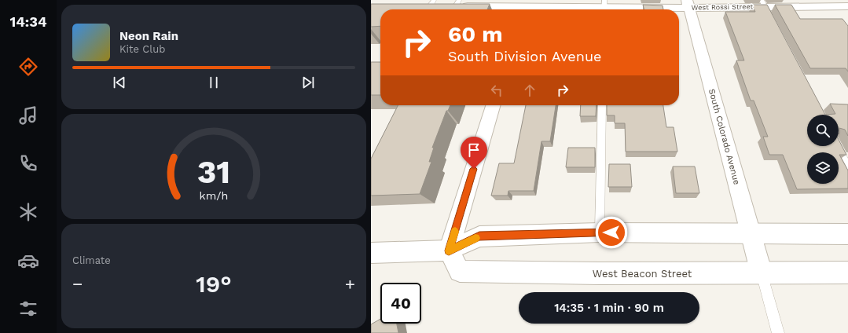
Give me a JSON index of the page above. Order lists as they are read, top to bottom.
{
  "streets": {
    "street": ["West Rossi Street", "South Colorado Avenue", "West Beacon Street"]
  },
  "crossings": [
    ["West Rossi Street", "South Colorado Avenue"],
    ["South Colorado Avenue", "West Beacon Street"]
  ],
  "page": {
    "tabs": "14:34",
    "turn": ["60 m", "South Division Avenue"],
    "song": ["Neon Rain", "Kite Club"],
    "tile": "Climate",
    "heat": ["−", "19°", "+"],
    "limit": "40",
    "trip": "14:35 · 1 min · 90 m",
    "gauge": ["31", "km/h"]
  }
}
